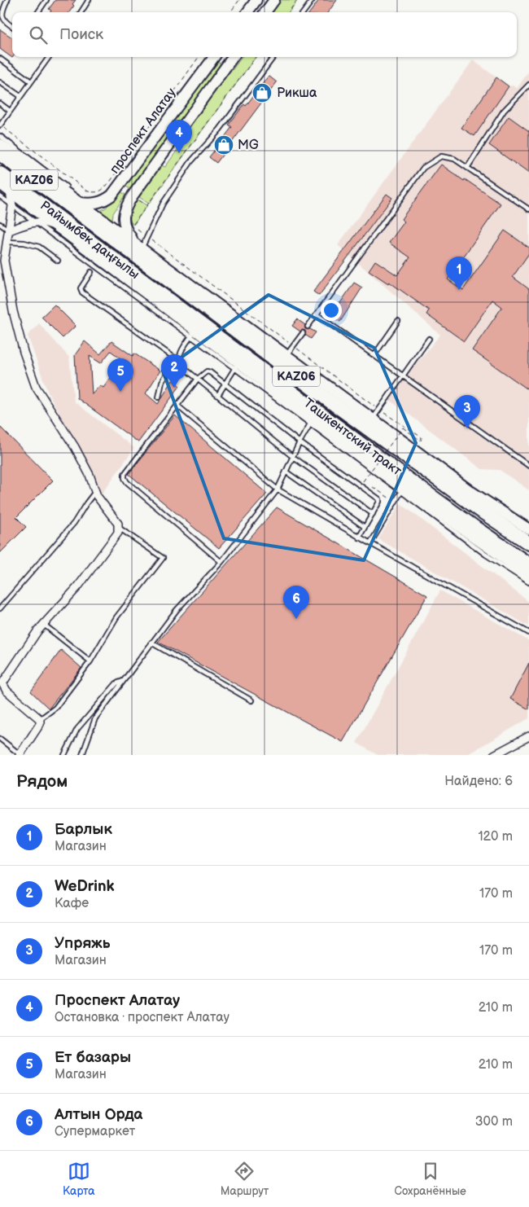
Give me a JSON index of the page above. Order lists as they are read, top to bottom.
{
  "streets": {
    "highway": ["KАZ06", "Райымбек даңғылы", "Ташкентский тракт"],
    "main road": ["проспект Алатау"]
  },
  "crossings": [
    ["проспект Алатау", "KАZ06"],
    ["проспект Алатау", "Райымбек даңғылы"],
    ["KАZ06", "Райымбек даңғылы"],
    ["Райымбек даңғылы", "Ташкентский тракт"]
  ],
  "places": {
    "shop": ["Рикша", "MG"]
  },
  "page": {
    "search": "Поиск",
    "pins": [
      "4",
      "1",
      "2",
      "5",
      "3",
      "6"
    ],
    "heading": ["Рядом", "Найдено: 6"],
    "list": [
      {
        "mark": "1",
        "name": "Барлык",
        "note": "Магазин",
        "value": "120 m"
      },
      {
        "mark": "2",
        "name": "WeDrink",
        "note": "Кафе",
        "value": "170 m"
      },
      {
        "mark": "3",
        "name": "Упряжь",
        "note": "Магазин",
        "value": "170 m"
      },
      {
        "mark": "4",
        "name": "Проспект Алатау",
        "note": "Остановка · проспект Алатау",
        "value": "210 m"
      },
      {
        "mark": "5",
        "name": "Ет базары",
        "note": "Магазин",
        "value": "210 m"
      },
      {
        "mark": "6",
        "name": "Алтын Орда",
        "note": "Супермаркет",
        "value": "300 m"
      }
    ],
    "nav": ["Карта", "Маршрут", "Сохранённые"]
  }
}
